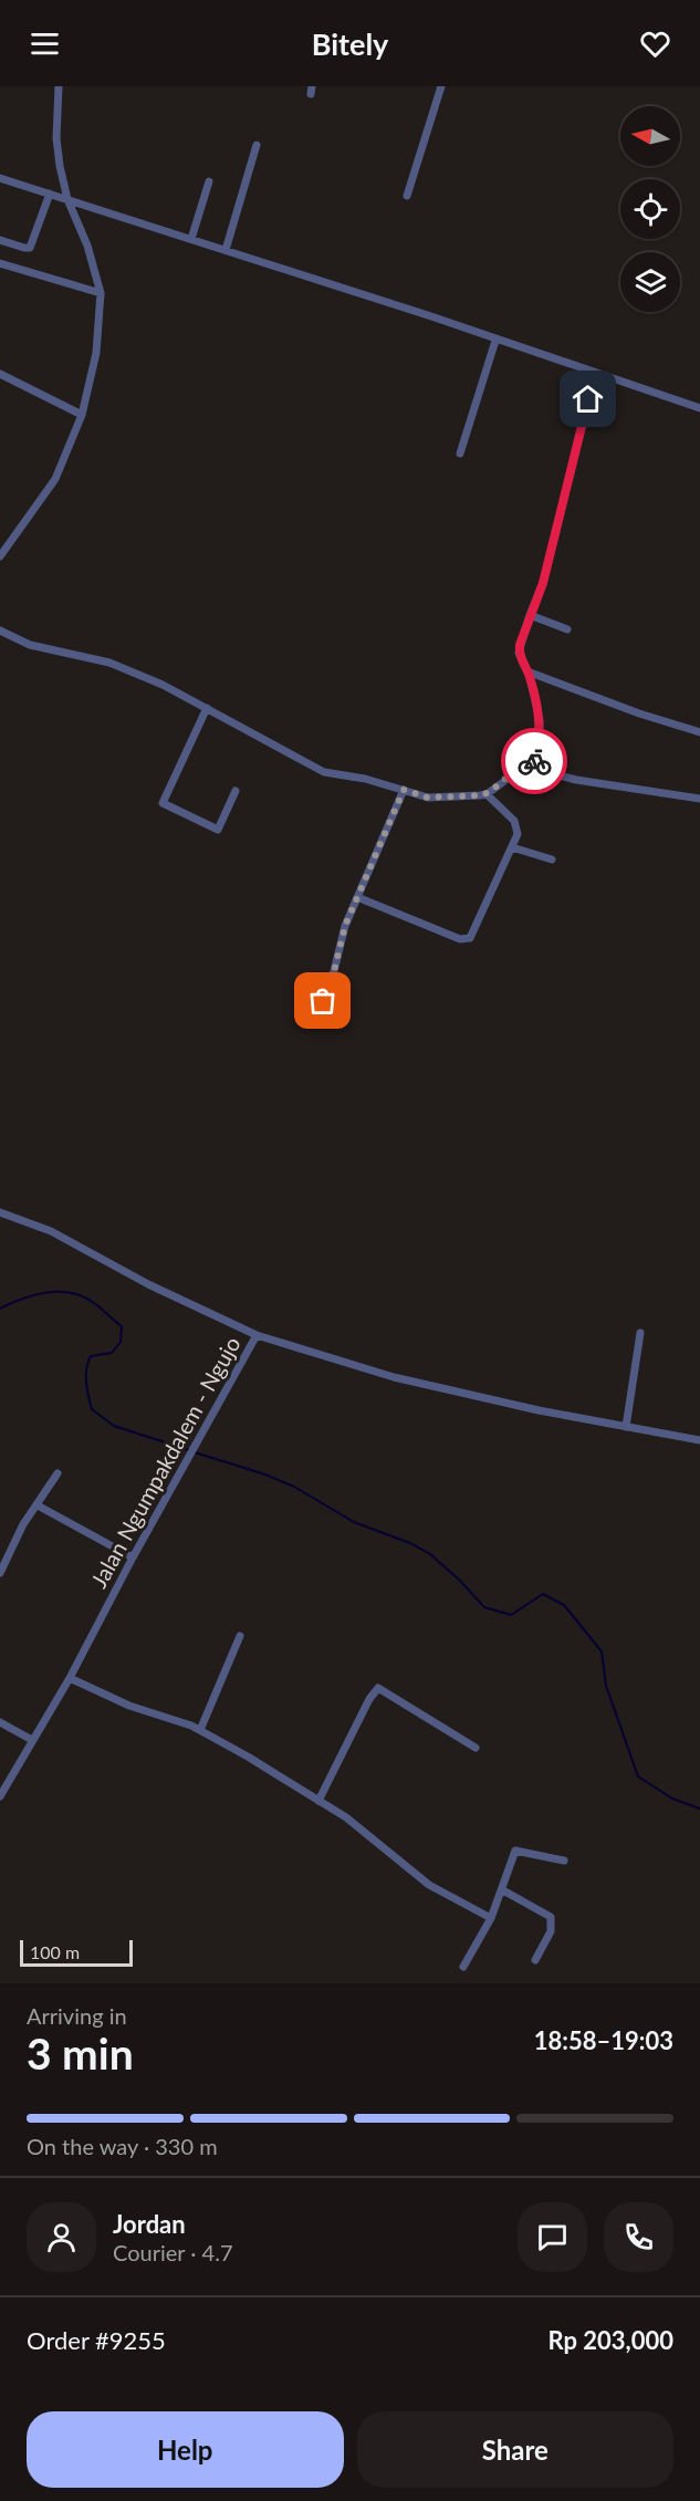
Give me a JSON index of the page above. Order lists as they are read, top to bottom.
{
  "streets": {
    "street": ["Jalan Ngumpakdalem - Ngujo"]
  },
  "scale_bar": "100 m",
  "north": "left",
  "page": {
    "header": "Bitely",
    "scale": "100 m",
    "heading": ["3 min", "Arriving in", "18:58–19:03"],
    "panel": [
      "Jordan",
      "Courier · 4.7",
      "Order #9255",
      "Rp 203,000"
    ],
    "bar": "On the way · 330 m",
    "buttons": ["Help", "Share"]
  }
}
